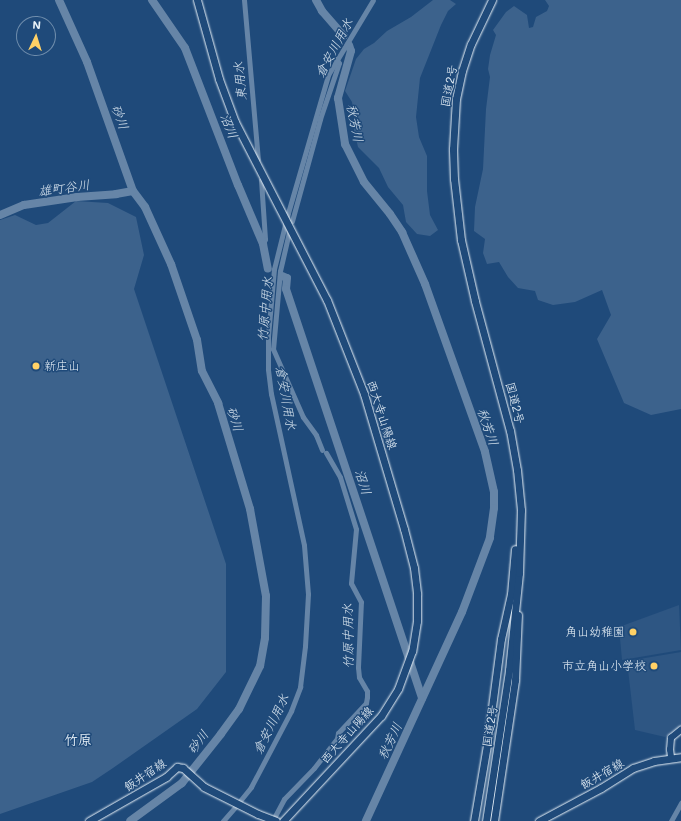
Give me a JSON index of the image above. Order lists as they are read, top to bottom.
{
  "streets": {
    "main road": ["国道2号", "西大寺山陽線", "飯井宿線"]
  },
  "districts": ["竹原"],
  "water": [
    "倉安川用水",
    "東用水",
    "砂川",
    "秋芳川",
    "沼川",
    "雄町谷川",
    "竹原中用水"
  ],
  "places": ["新庄山", "角山幼稚園", "市立角山小学校"],
  "north": "top"
}
